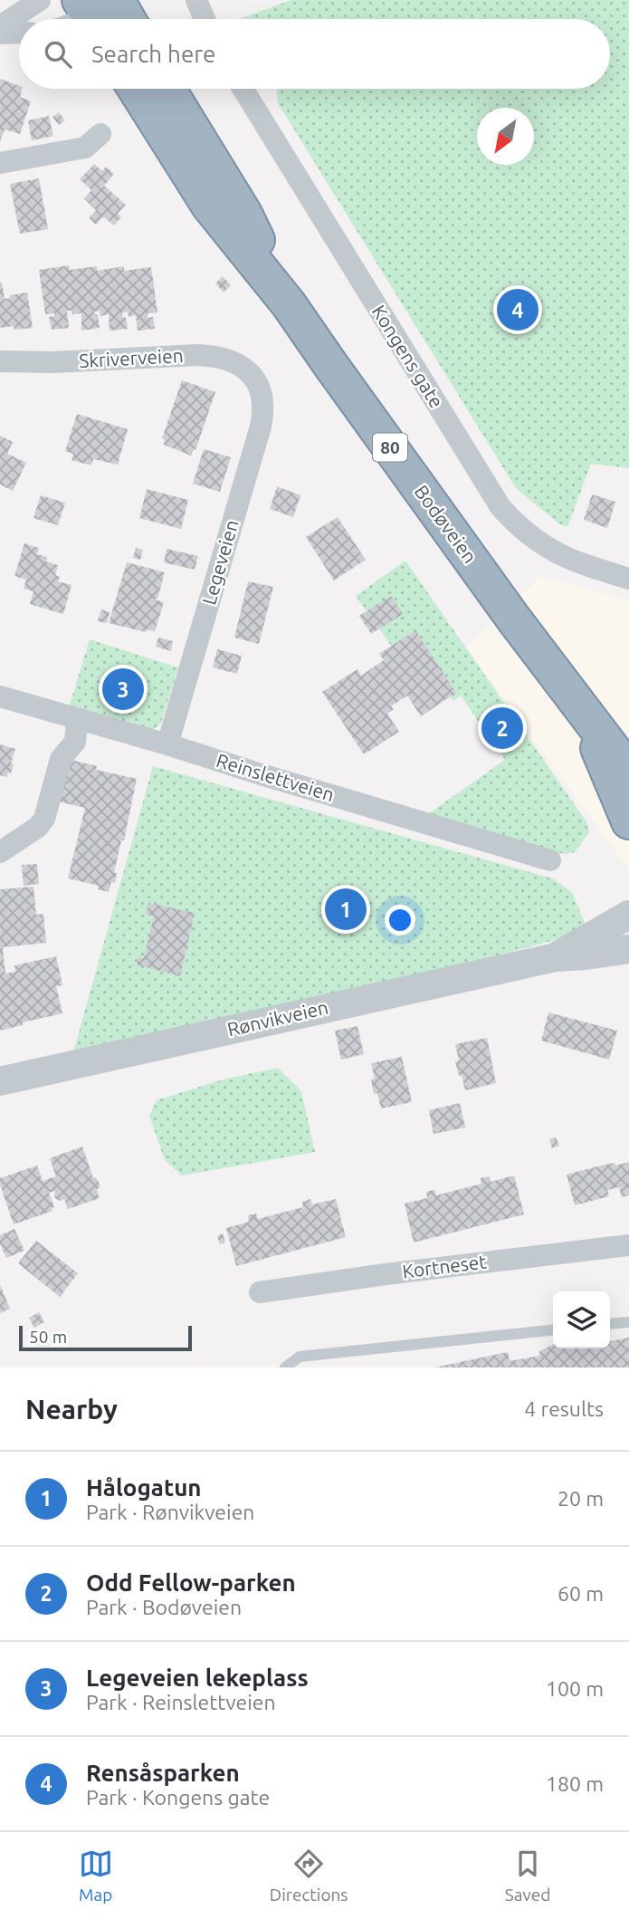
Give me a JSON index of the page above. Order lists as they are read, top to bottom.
{
  "streets": {
    "highway": ["80", "Bodøveien"],
    "street": [
      "Kongens gate",
      "Skriverveien",
      "Legeveien",
      "Reinslettveien",
      "Rønvikveien",
      "Kortneset"
    ]
  },
  "crossings": [
    ["Skriverveien", "Legeveien"],
    ["Legeveien", "Reinslettveien"]
  ],
  "scale_bar": "50 m",
  "north": "bottom left",
  "page": {
    "search": "Search here",
    "pins": [
      "4",
      "3",
      "2",
      "1"
    ],
    "scale": "50 m",
    "heading": ["Nearby", "4 results"],
    "list": [
      {
        "mark": "1",
        "name": "Hålogatun",
        "note": "Park · Rønvikveien",
        "value": "20 m"
      },
      {
        "mark": "2",
        "name": "Odd Fellow-parken",
        "note": "Park · Bodøveien",
        "value": "60 m"
      },
      {
        "mark": "3",
        "name": "Legeveien lekeplass",
        "note": "Park · Reinslettveien",
        "value": "100 m"
      },
      {
        "mark": "4",
        "name": "Rensåsparken",
        "note": "Park · Kongens gate",
        "value": "180 m"
      }
    ],
    "nav": ["Map", "Directions", "Saved"]
  }
}
